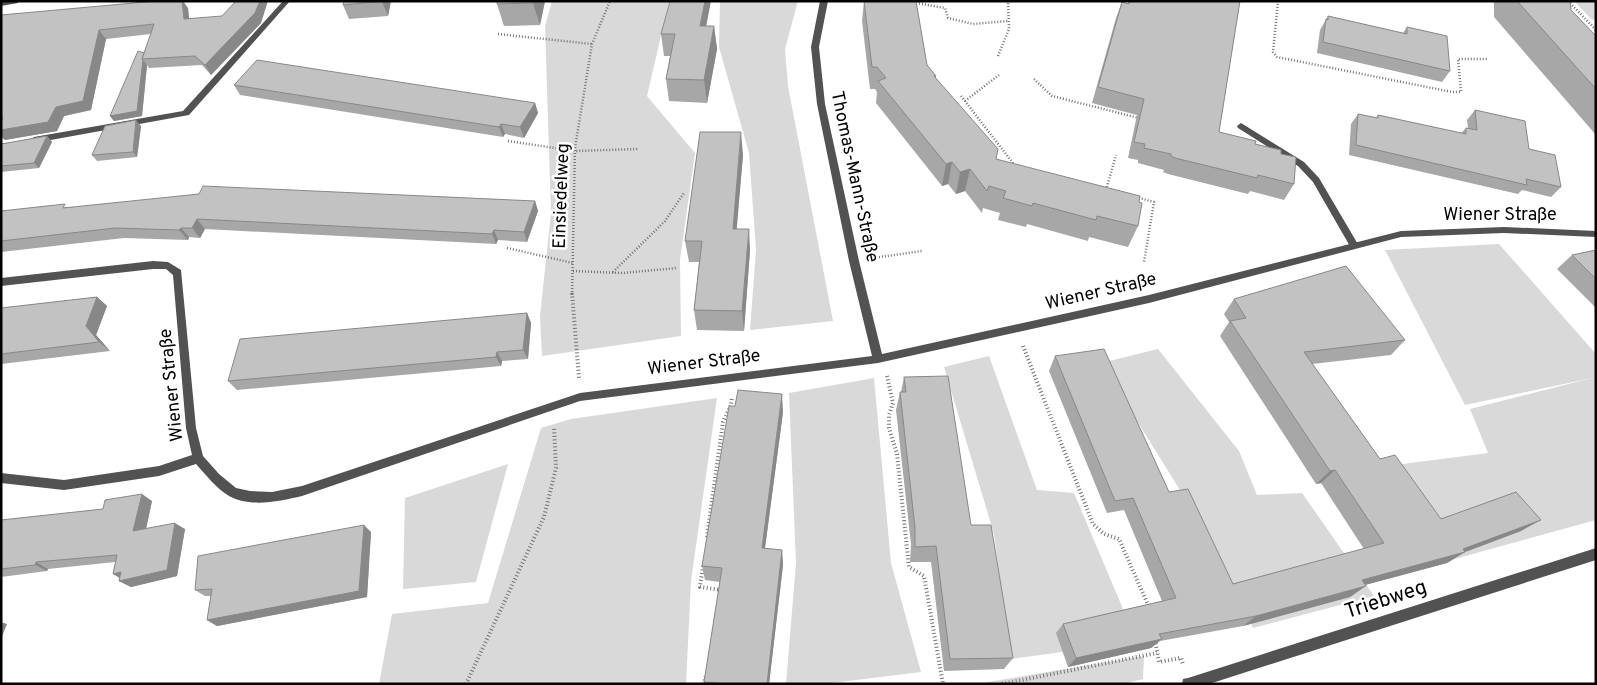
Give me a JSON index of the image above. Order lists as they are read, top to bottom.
{
  "streets": {
    "street": ["Thomas-Mann-Straße", "Wiener Straße", "Triebweg"],
    "path": ["Einsiedelweg"]
  },
  "crossings": [
    ["Thomas-Mann-Straße", "Wiener Straße"],
    ["Einsiedelweg", "Wiener Straße"]
  ]
}
